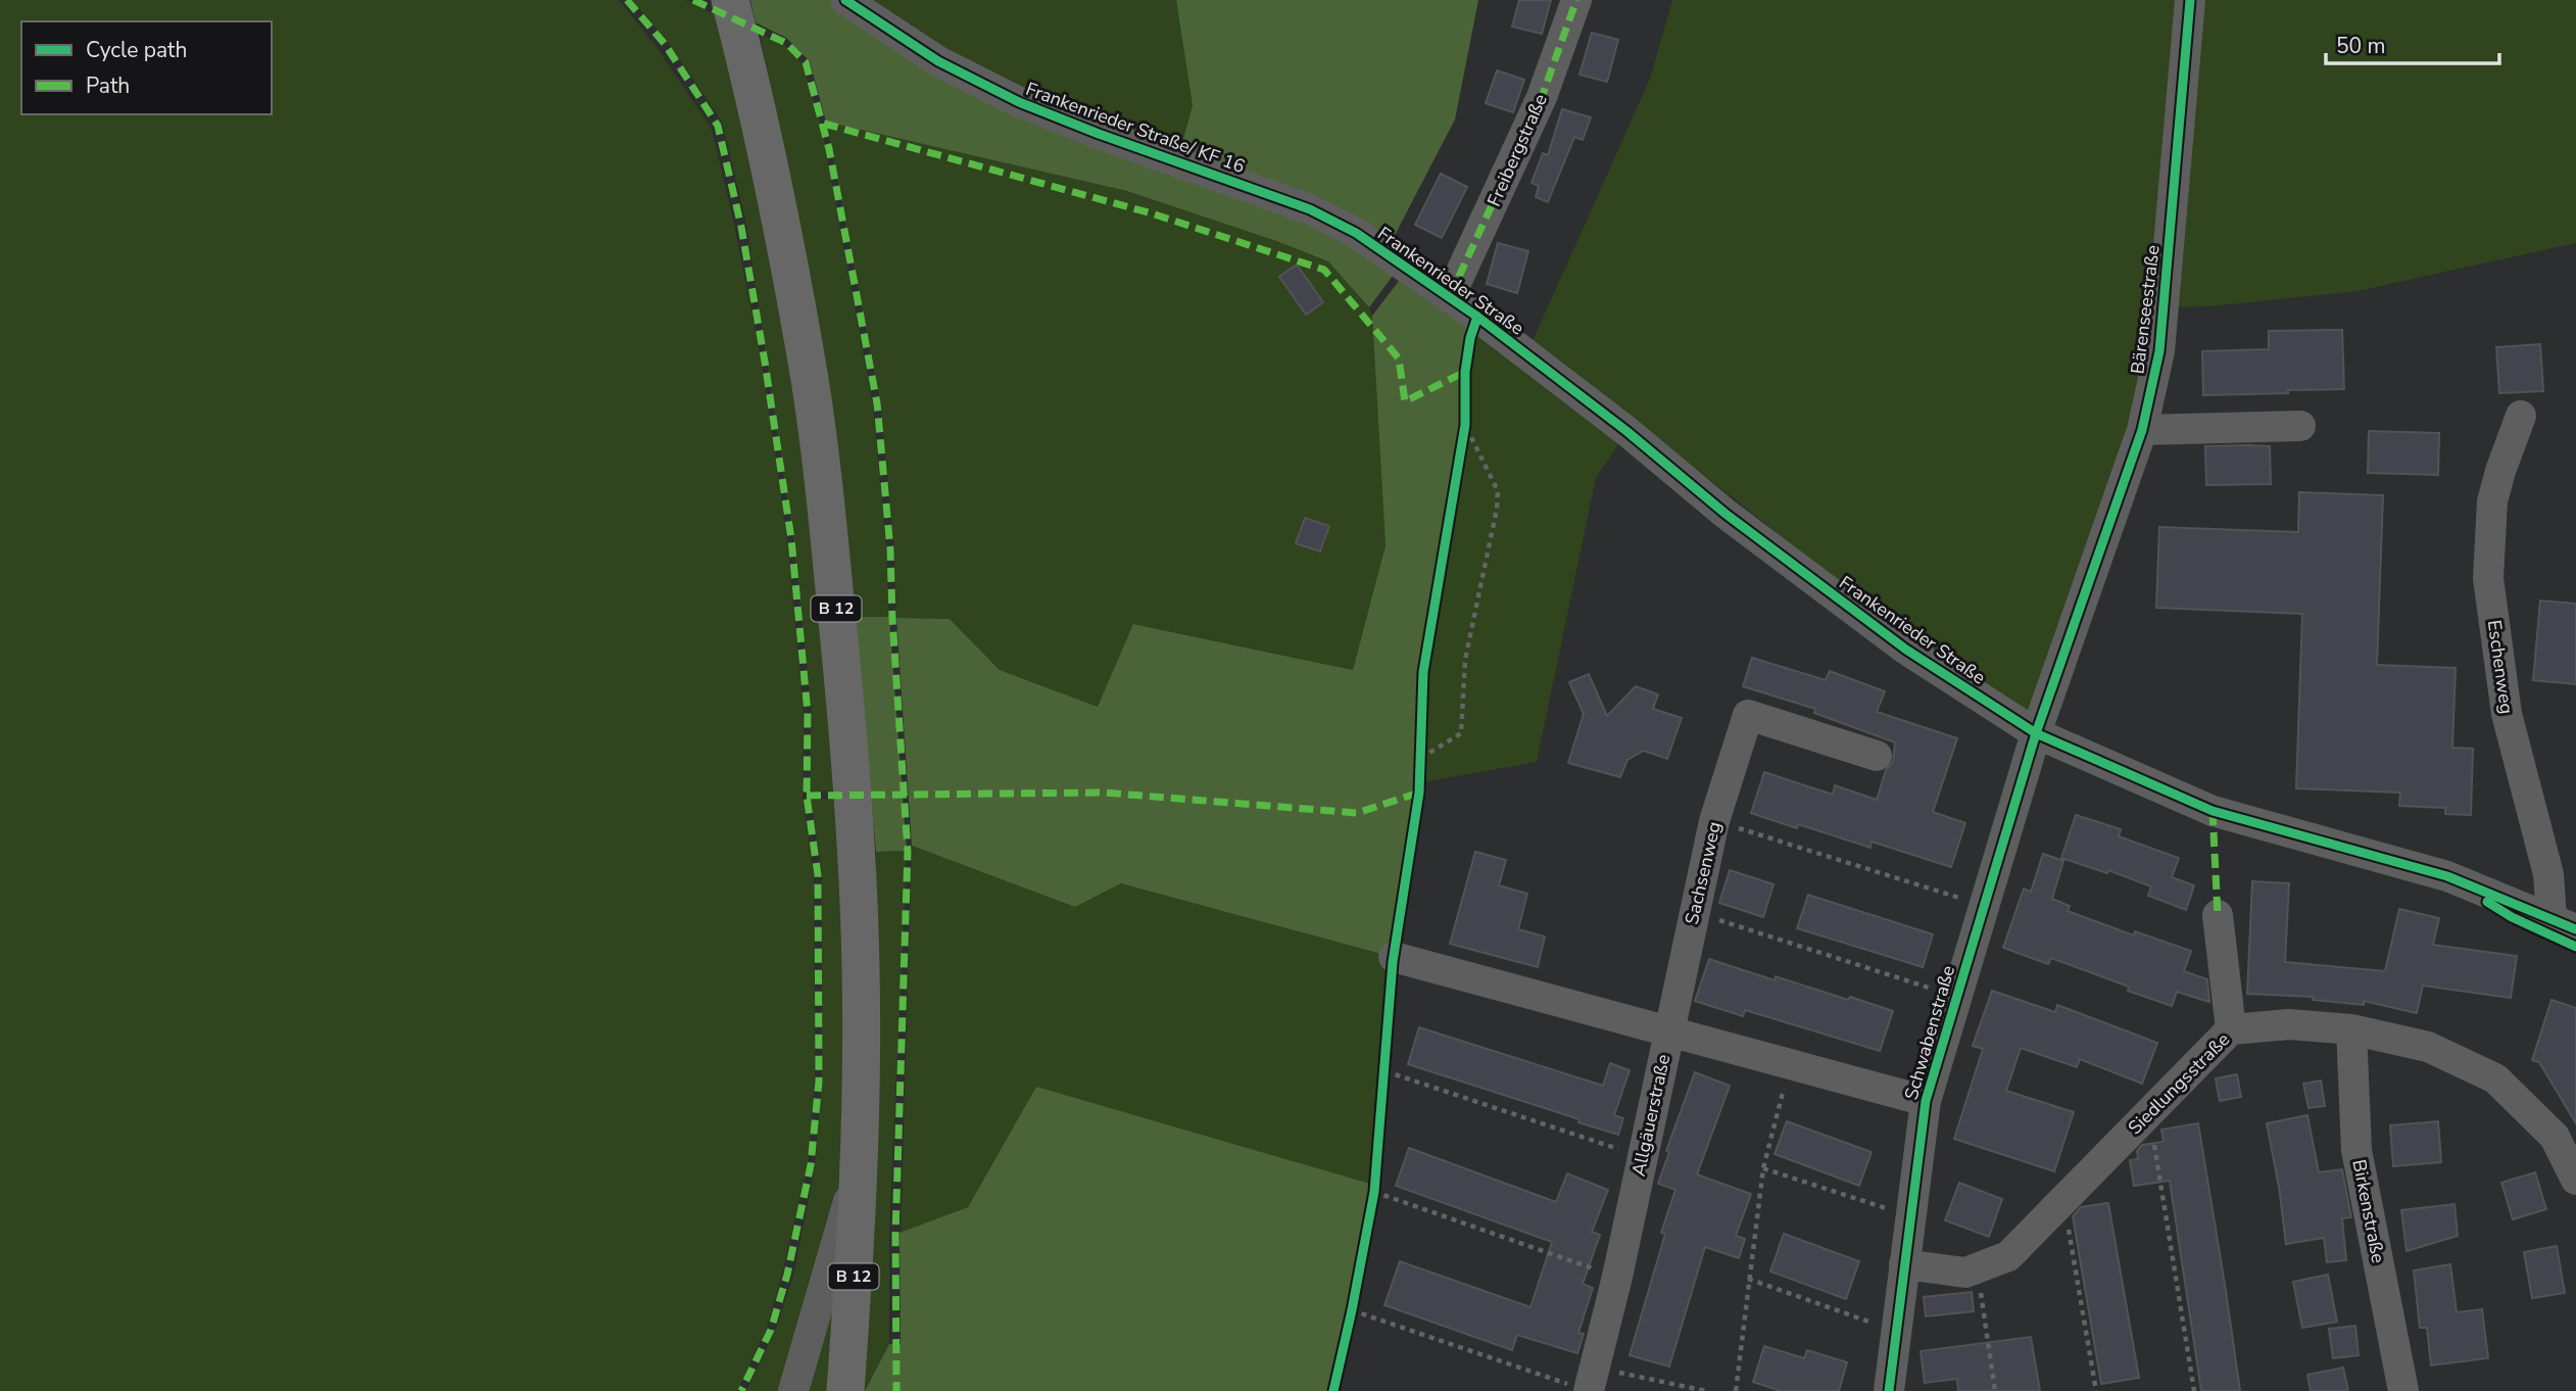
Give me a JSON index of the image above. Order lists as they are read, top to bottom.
{
  "streets": {
    "main road": ["B 12"],
    "street": [
      "Frankenrieder Straße/ KF 16",
      "Freibergstraße",
      "Frankenrieder Straße",
      "Bärenseestraße",
      "Eschenweg",
      "Sachsenweg",
      "Schwabenstraße",
      "Siedlungsstraße",
      "Allgäuerstraße",
      "Birkenstraße"
    ]
  },
  "crossings": [
    ["Frankenrieder Straße/ KF 16", "Frankenrieder Straße"],
    ["Freibergstraße", "Frankenrieder Straße"],
    ["Frankenrieder Straße", "Bärenseestraße"],
    ["Frankenrieder Straße", "Eschenweg"],
    ["Frankenrieder Straße", "Schwabenstraße"],
    ["Bärenseestraße", "Schwabenstraße"],
    ["Sachsenweg", "Allgäuerstraße"],
    ["Schwabenstraße", "Siedlungsstraße"],
    ["Siedlungsstraße", "Birkenstraße"]
  ],
  "legend": ["Cycle path", "Path"],
  "scale_bar": "50 m"
}
